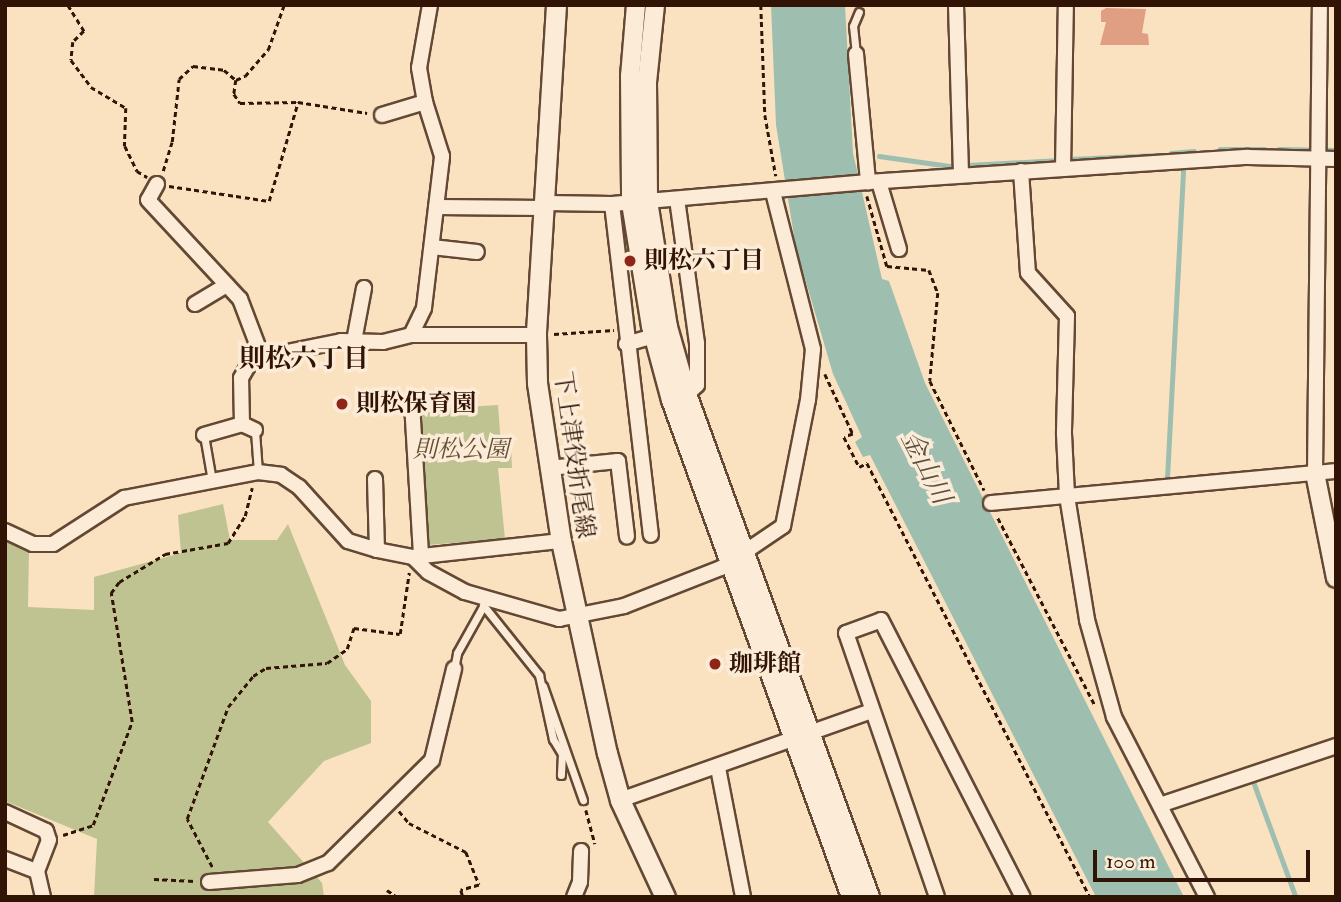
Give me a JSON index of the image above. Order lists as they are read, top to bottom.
{
  "streets": {
    "main road": ["下上津役折尾線"]
  },
  "districts": ["則松六丁目"],
  "water": ["金山川"],
  "parks": ["則松公園"],
  "places": ["則松六丁目", "則松保育園", "珈琲館"],
  "scale_bar": "100 m"
}
